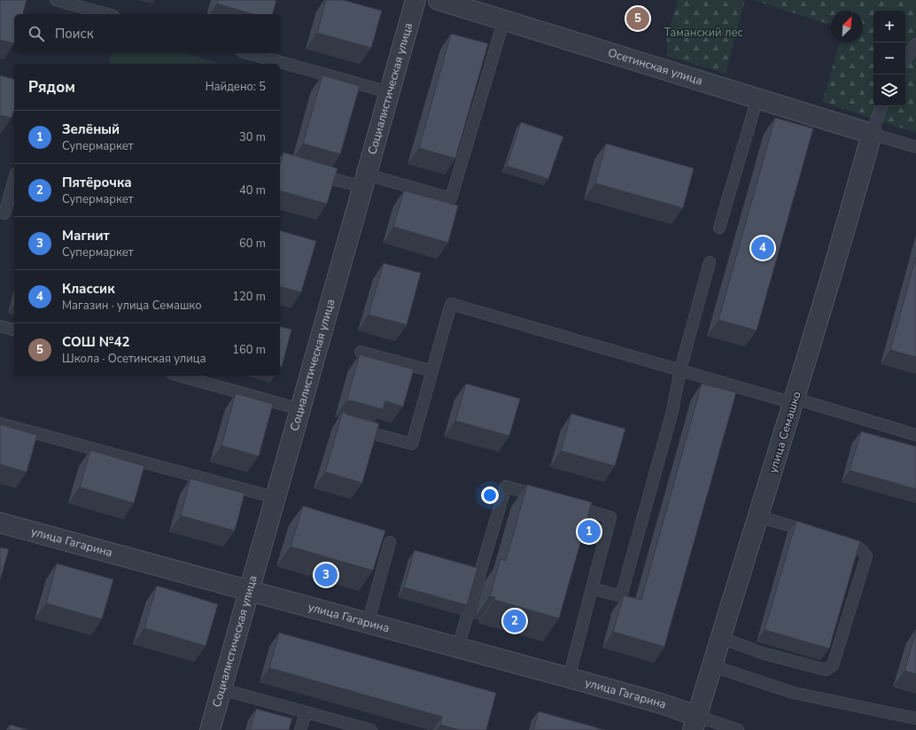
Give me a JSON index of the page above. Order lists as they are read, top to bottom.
{
  "streets": {
    "street": [
      "Осетинская улица",
      "Социалистическая улица",
      "улица Семашко",
      "улица Гагарина"
    ]
  },
  "crossings": [
    ["Осетинская улица", "улица Семашко"],
    ["Социалистическая улица", "улица Гагарина"],
    ["улица Семашко", "улица Гагарина"]
  ],
  "parks": ["Таманский лес"],
  "north": "top right",
  "page": {
    "pins": [
      "5",
      "4",
      "1",
      "3",
      "2"
    ],
    "map_buttons": ["+", "−"],
    "search": "Поиск",
    "heading": ["Рядом", "Найдено: 5"],
    "list": [
      {
        "mark": "1",
        "name": "Зелёный",
        "note": "Супермаркет",
        "value": "30 m"
      },
      {
        "mark": "2",
        "name": "Пятёрочка",
        "note": "Супермаркет",
        "value": "40 m"
      },
      {
        "mark": "3",
        "name": "Магнит",
        "note": "Супермаркет",
        "value": "60 m"
      },
      {
        "mark": "4",
        "name": "Классик",
        "note": "Магазин · улица Семашко",
        "value": "120 m"
      },
      {
        "mark": "5",
        "name": "СОШ №42",
        "note": "Школа · Осетинская улица",
        "value": "160 m"
      }
    ]
  }
}
